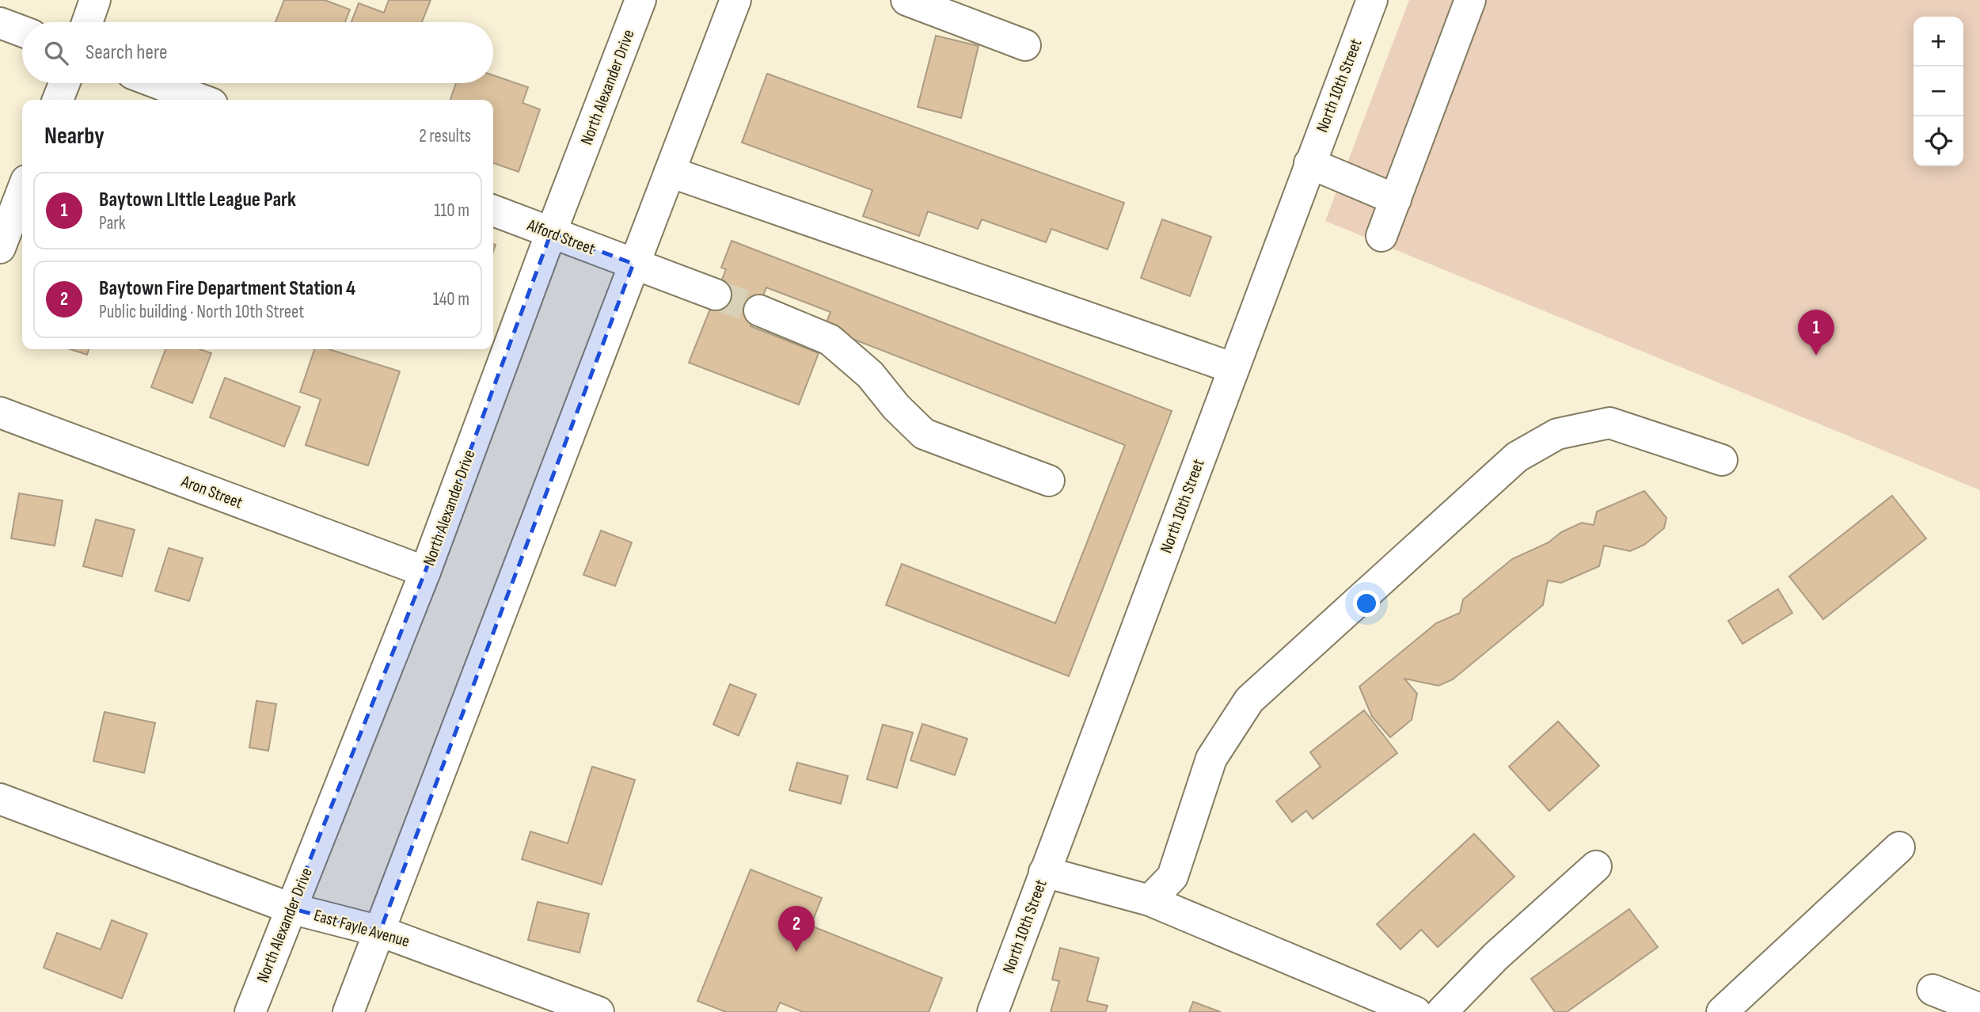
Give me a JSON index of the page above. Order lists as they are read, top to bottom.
{
  "streets": {
    "street": [
      "North 10th Street",
      "North Alexander Drive",
      "Alford Street",
      "Aron Street",
      "East Fayle Avenue"
    ]
  },
  "crossings": [
    ["North Alexander Drive", "Alford Street"],
    ["North Alexander Drive", "Aron Street"],
    ["North Alexander Drive", "East Fayle Avenue"]
  ],
  "page": {
    "map_buttons": ["+", "−"],
    "search": "Search here",
    "heading": ["Nearby", "2 results"],
    "list": [
      {
        "mark": "1",
        "name": "Baytown LIttle League Park",
        "note": "Park",
        "value": "110 m"
      },
      {
        "mark": "2",
        "name": "Baytown Fire Department Station 4",
        "note": "Public building · North 10th Street",
        "value": "140 m"
      }
    ],
    "pins": ["1", "2"]
  }
}
